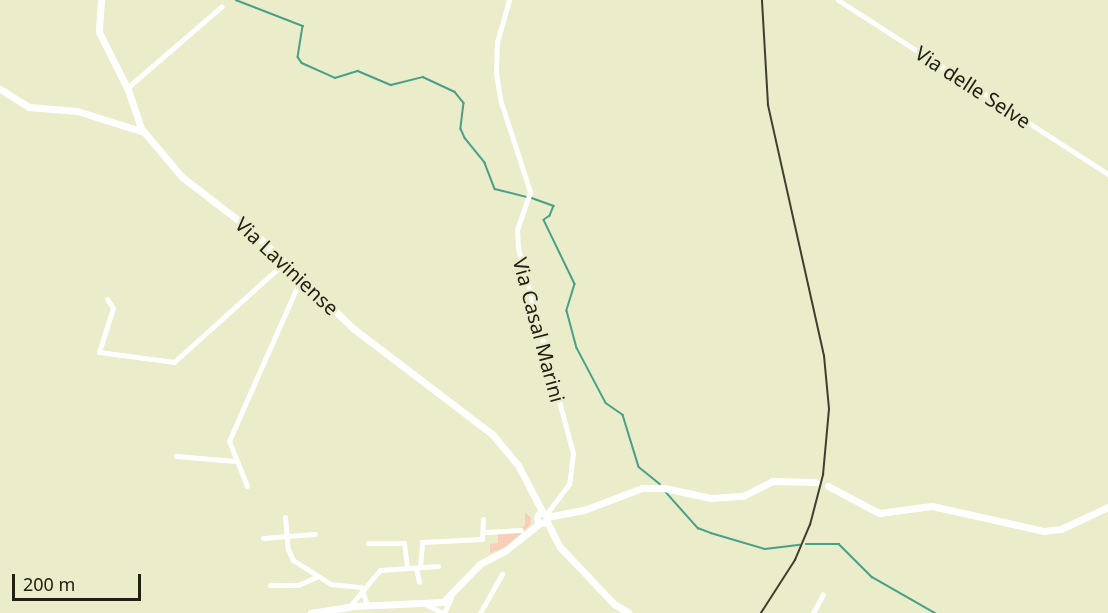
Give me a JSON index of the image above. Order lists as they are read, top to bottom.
{
  "streets": {
    "street": ["Via delle Selve", "Via Laviniense", "Via Casal Marini"]
  },
  "crossings": [
    ["Via Laviniense", "Via Casal Marini"]
  ],
  "scale_bar": "200 m"
}
